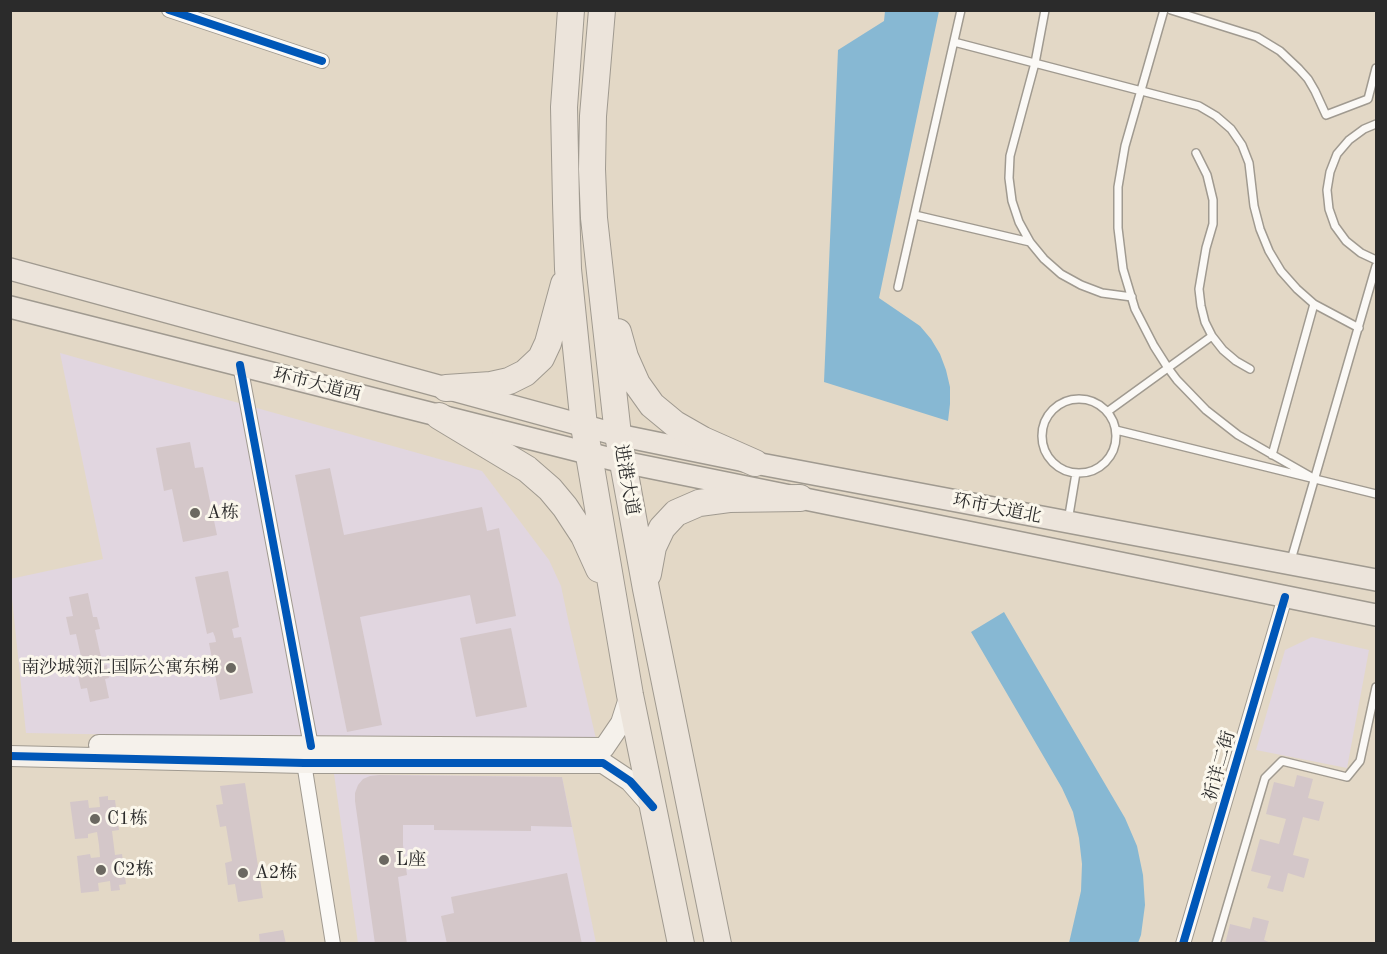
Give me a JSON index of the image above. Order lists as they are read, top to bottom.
{
  "streets": {
    "highway": ["进港大道"],
    "main road": ["环市大道西", "环市大道北"],
    "street": ["祈详二街"]
  },
  "crossings": [
    ["环市大道西", "进港大道"],
    ["环市大道西", "环市大道北"],
    ["进港大道", "环市大道北"],
    ["环市大道北", "祈详二街"]
  ],
  "places": [
    "A栋",
    "南沙城领汇国际公寓东梯",
    "C1栋",
    "L座",
    "C2栋",
    "A2栋"
  ]
}
